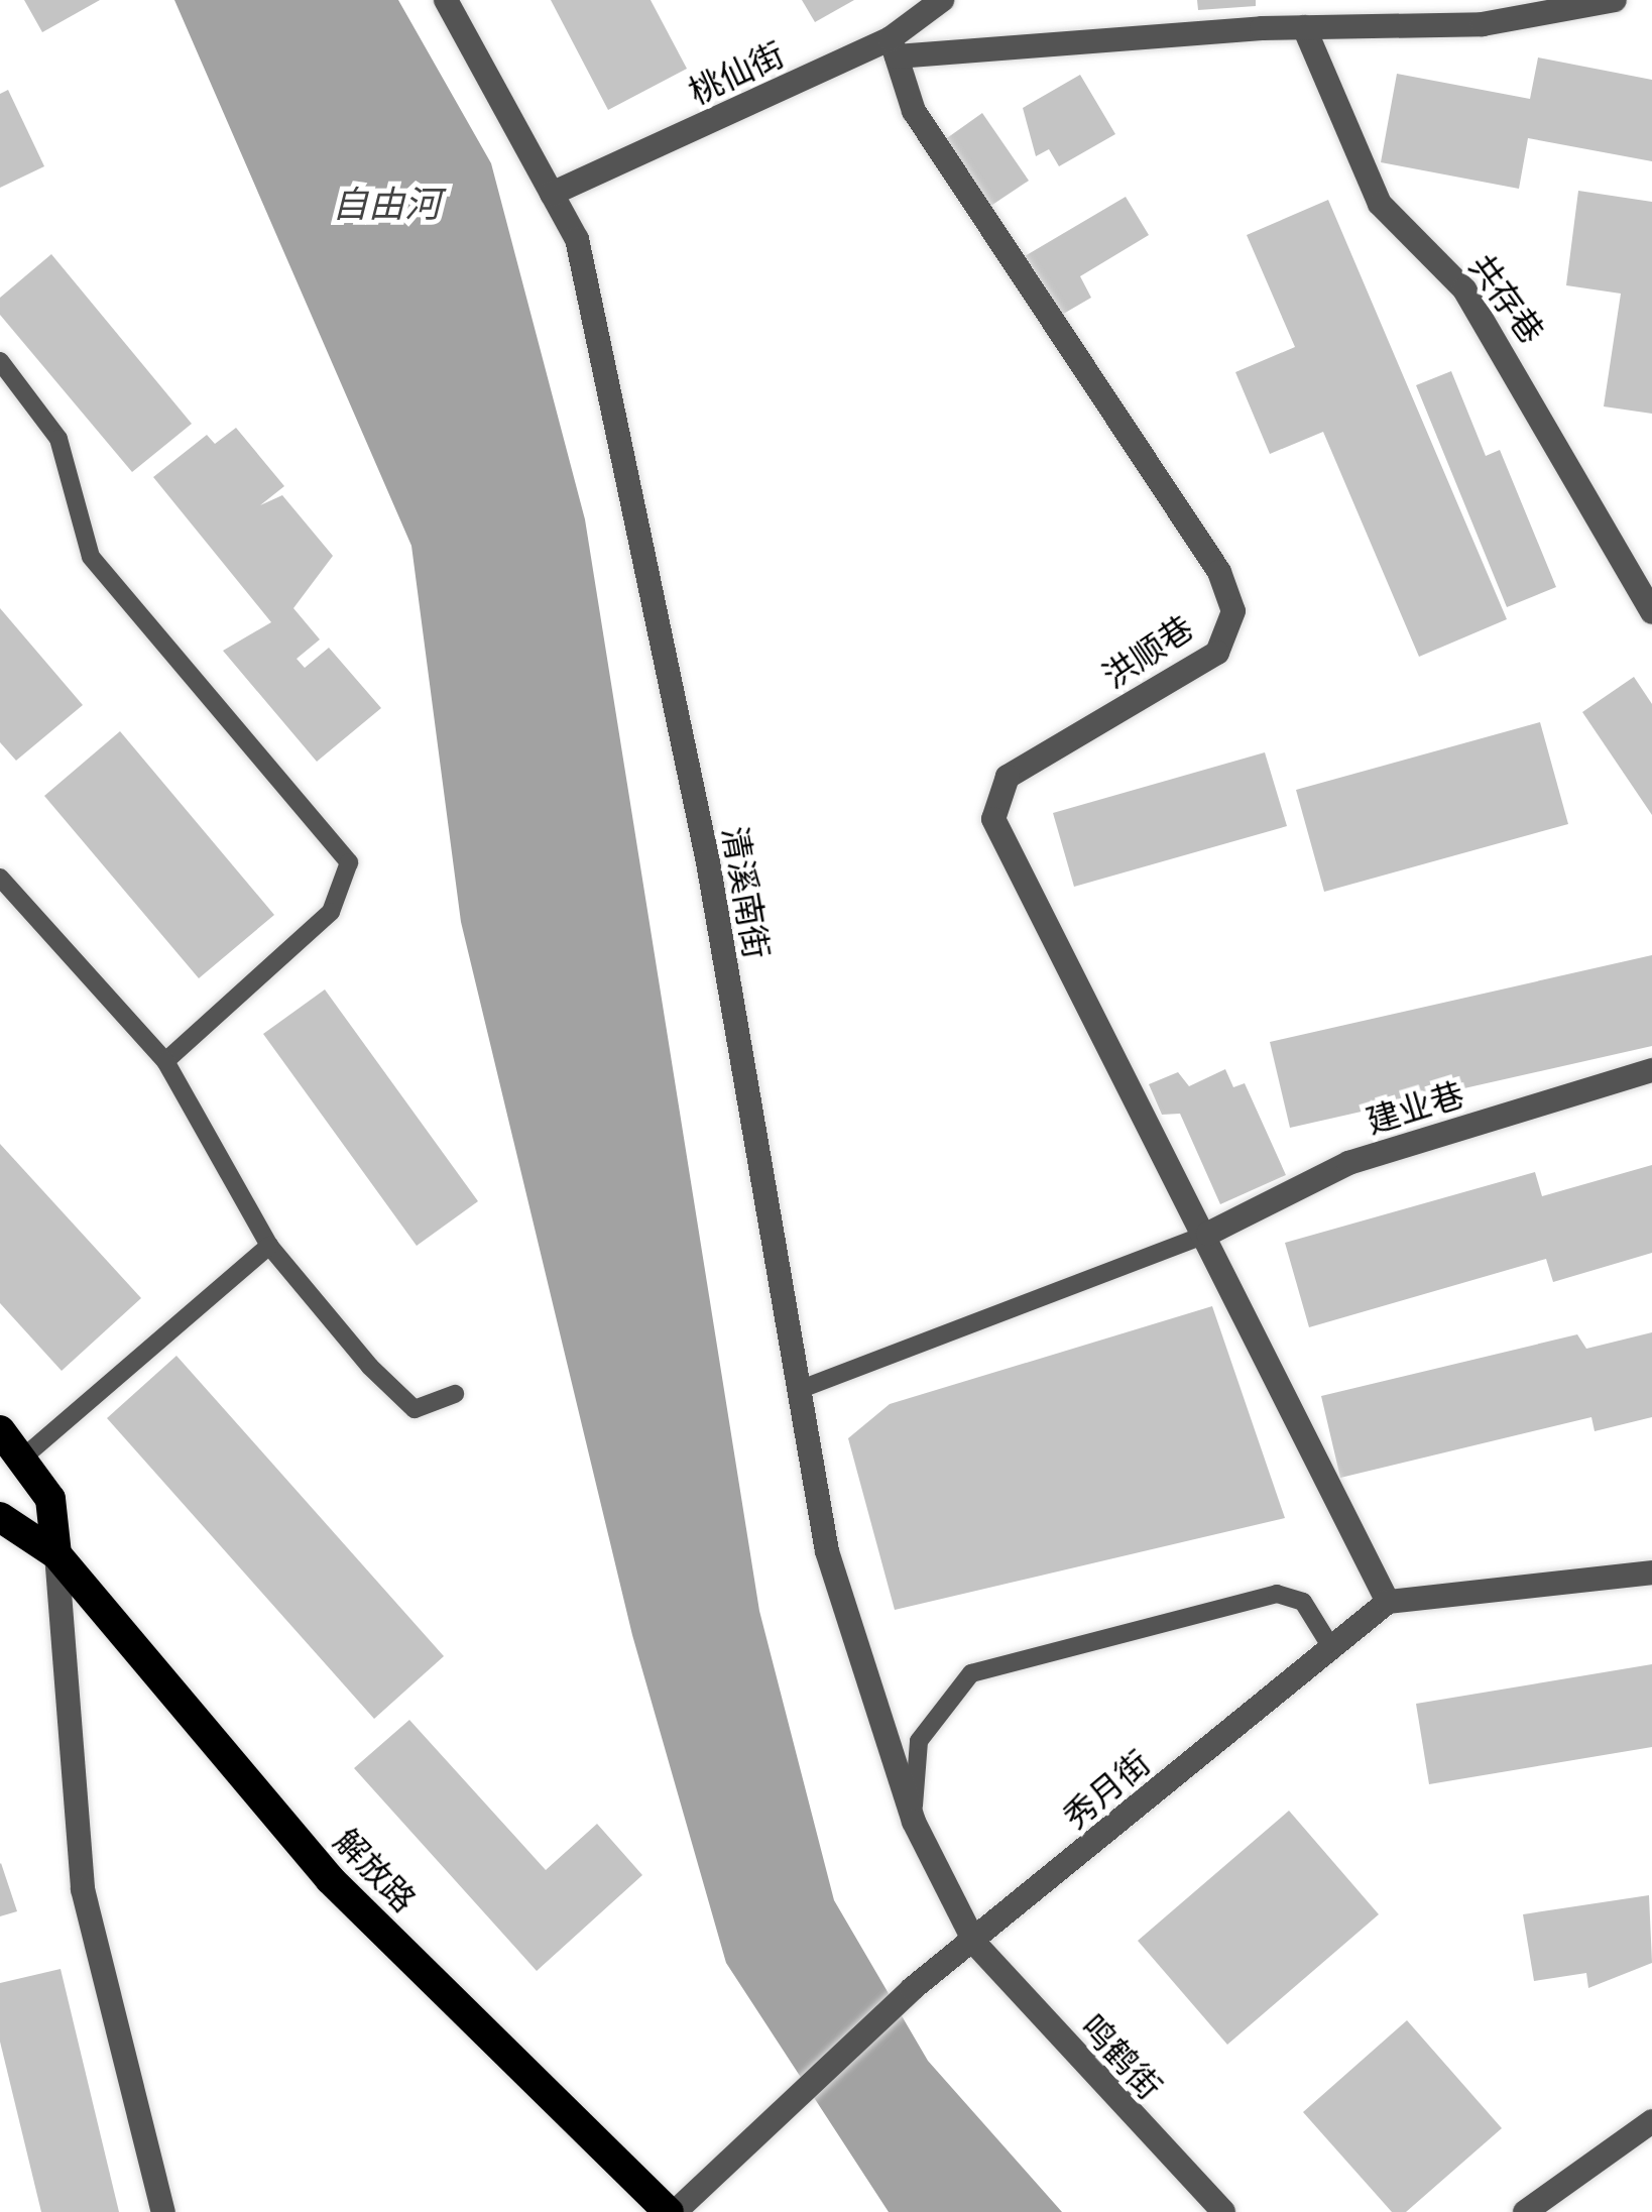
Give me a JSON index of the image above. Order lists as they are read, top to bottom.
{
  "streets": {
    "main road": ["解放路"],
    "street": [
      "桃仙街",
      "共存巷",
      "洪顺巷",
      "清溪南街",
      "建业巷",
      "秀月街",
      "鸣鹤街"
    ]
  },
  "crossings": [
    ["桃仙街", "洪顺巷"],
    ["桃仙街", "清溪南街"],
    ["洪顺巷", "建业巷"],
    ["洪顺巷", "秀月街"],
    ["清溪南街", "鸣鹤街"],
    ["秀月街", "解放路"],
    ["秀月街", "鸣鹤街"]
  ],
  "water": ["自由河"]
}
